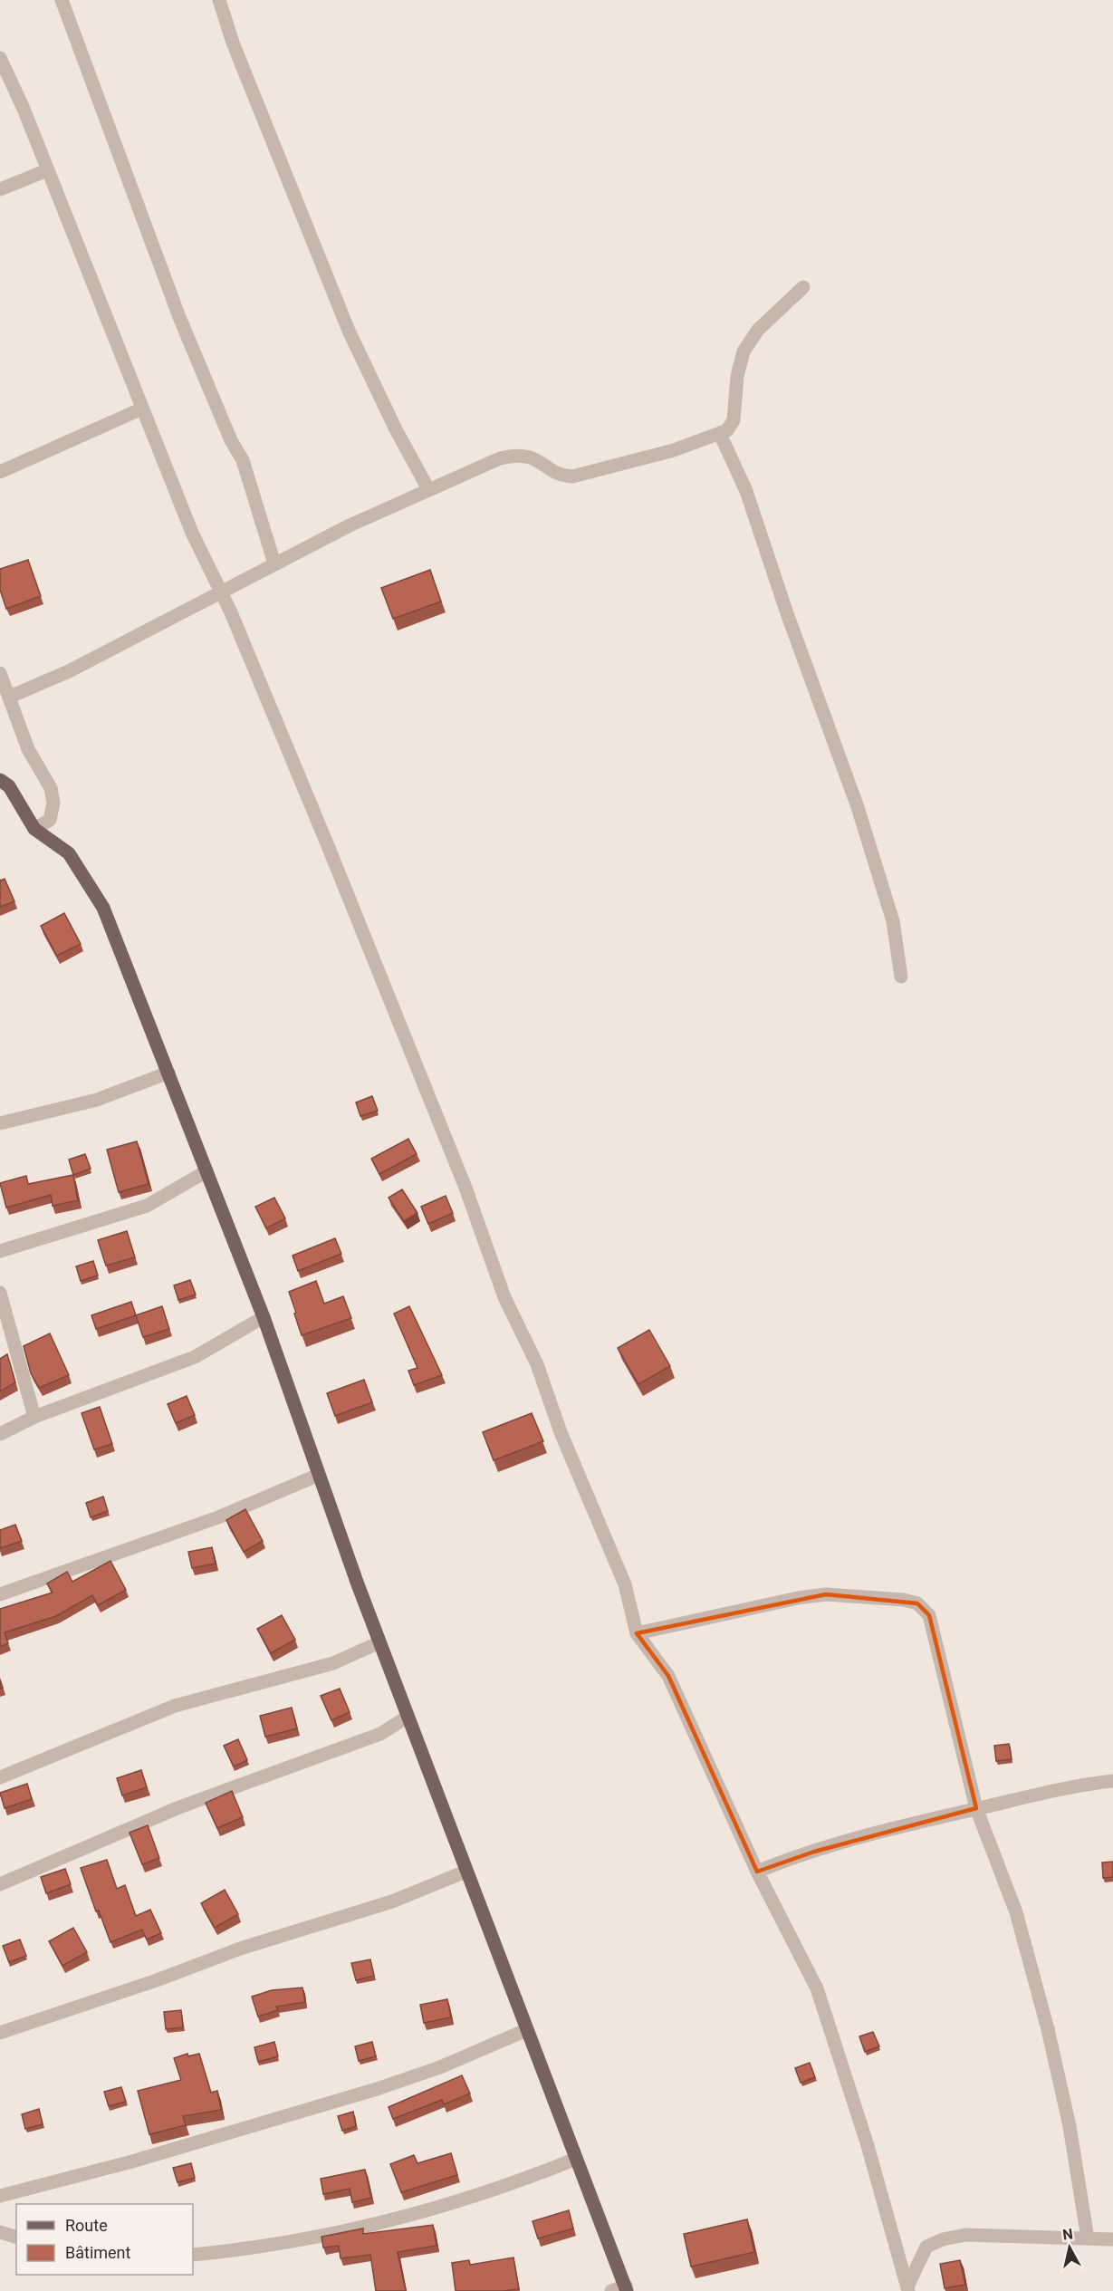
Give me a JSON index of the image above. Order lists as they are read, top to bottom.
{
  "legend": ["Route", "Bâtiment"],
  "north": "top"
}
